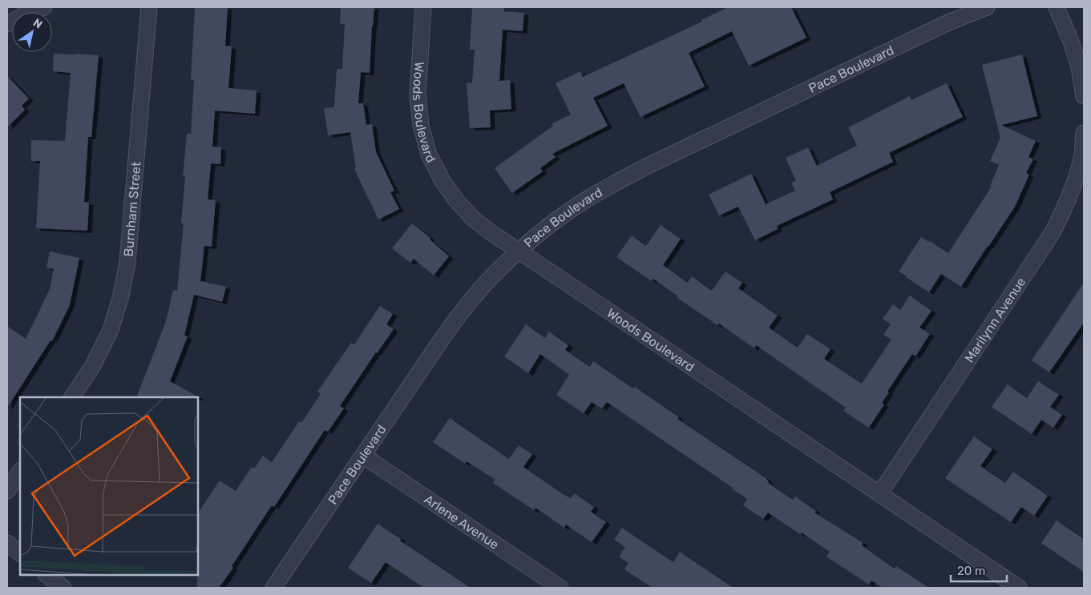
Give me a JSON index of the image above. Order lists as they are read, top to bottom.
{
  "streets": {
    "street": [
      "Pace Boulevard",
      "Woods Boulevard",
      "Burnham Street",
      "Marilynn Avenue",
      "Arlene Avenue"
    ]
  },
  "crossings": [
    ["Pace Boulevard", "Woods Boulevard"],
    ["Pace Boulevard", "Arlene Avenue"],
    ["Woods Boulevard", "Marilynn Avenue"]
  ],
  "scale_bar": "20 m",
  "north": "top right"
}
